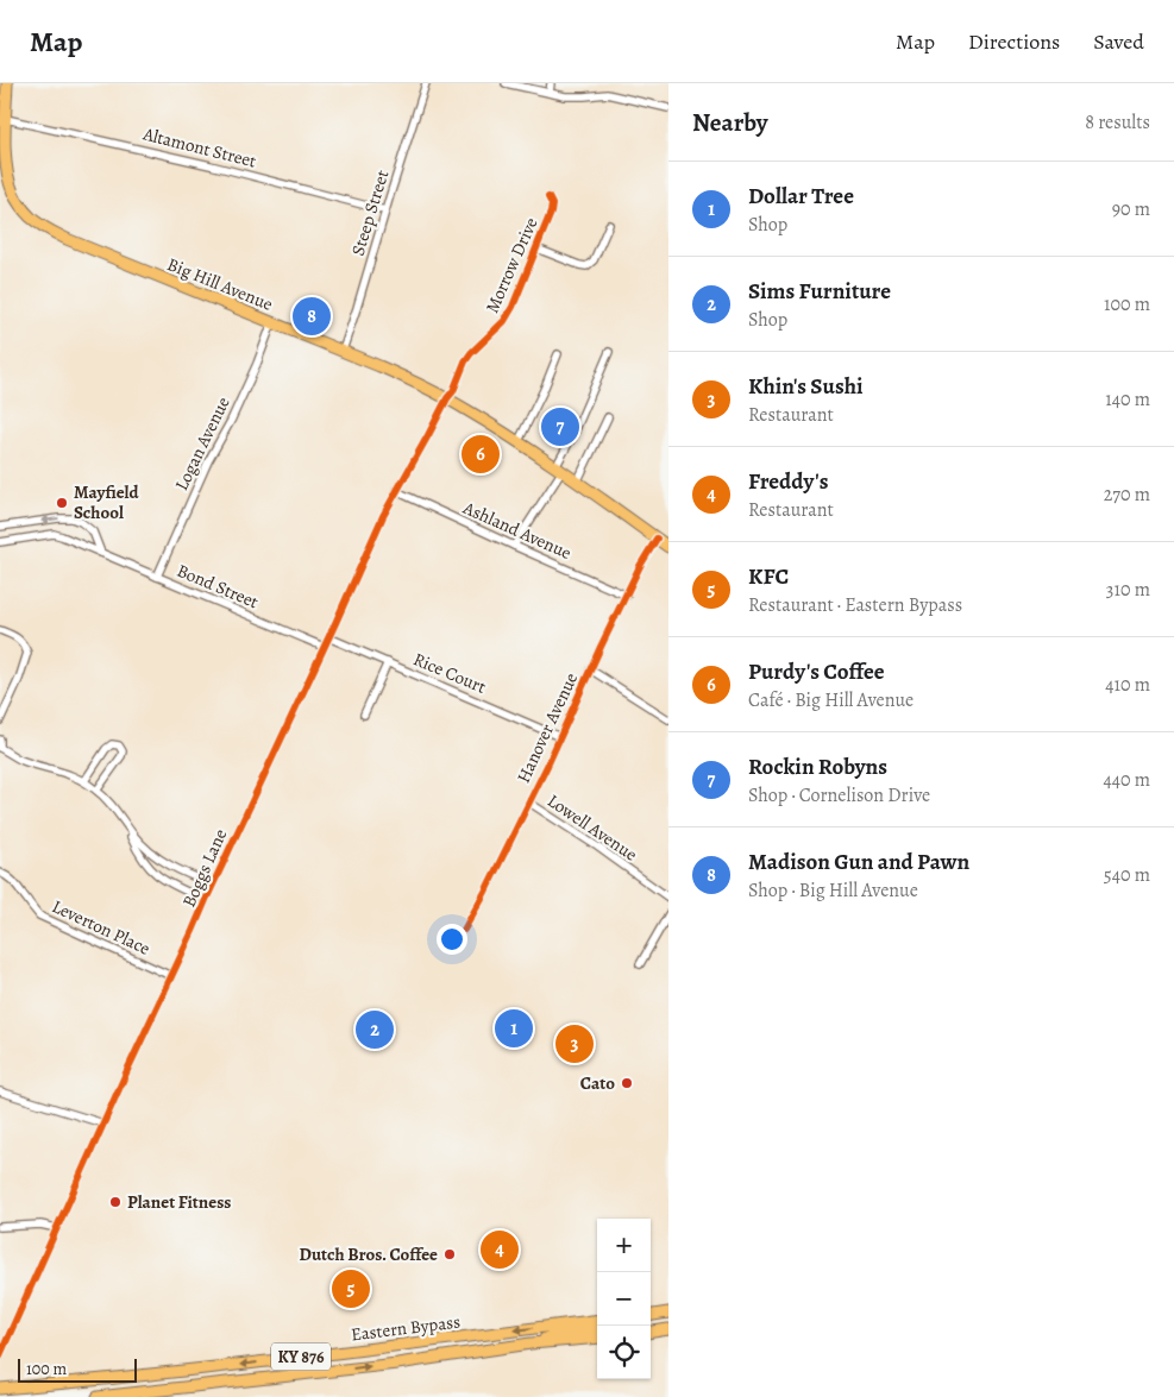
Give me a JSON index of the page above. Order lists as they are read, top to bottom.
{
  "streets": {
    "main road": ["Big Hill Avenue", "Eastern Bypass", "KY 876"],
    "street": [
      "Altamont Street",
      "Steep Street",
      "Morrow Drive",
      "Logan Avenue",
      "Ashland Avenue",
      "Bond Street",
      "Rice Court",
      "Hanover Avenue",
      "Lowell Avenue",
      "Boggs Lane",
      "Leverton Place"
    ]
  },
  "crossings": [
    ["Altamont Street", "Steep Street"],
    ["Altamont Street", "Big Hill Avenue"],
    ["Steep Street", "Big Hill Avenue"],
    ["Morrow Drive", "Big Hill Avenue"],
    ["Morrow Drive", "Boggs Lane"],
    ["Big Hill Avenue", "Logan Avenue"],
    ["Big Hill Avenue", "Hanover Avenue"],
    ["Big Hill Avenue", "Boggs Lane"],
    ["Logan Avenue", "Bond Street"],
    ["Ashland Avenue", "Hanover Avenue"],
    ["Ashland Avenue", "Boggs Lane"],
    ["Bond Street", "Boggs Lane"],
    ["Rice Court", "Hanover Avenue"],
    ["Rice Court", "Boggs Lane"],
    ["Hanover Avenue", "Lowell Avenue"],
    ["Boggs Lane", "Leverton Place"]
  ],
  "places": [
    "Mayfield School",
    "Cato",
    "Planet Fitness",
    "Dutch Bros. Coffee"
  ],
  "scale_bar": "100 m",
  "page": {
    "header": "Map",
    "nav": ["Map", "Directions", "Saved"],
    "heading": ["Nearby", "8 results"],
    "list": [
      {
        "mark": "1",
        "name": "Dollar Tree",
        "note": "Shop",
        "value": "90 m"
      },
      {
        "mark": "2",
        "name": "Sims Furniture",
        "note": "Shop",
        "value": "100 m"
      },
      {
        "mark": "3",
        "name": "Khin's Sushi",
        "note": "Restaurant",
        "value": "140 m"
      },
      {
        "mark": "4",
        "name": "Freddy's",
        "note": "Restaurant",
        "value": "270 m"
      },
      {
        "mark": "5",
        "name": "KFC",
        "note": "Restaurant · Eastern Bypass",
        "value": "310 m"
      },
      {
        "mark": "6",
        "name": "Purdy's Coffee",
        "note": "Café · Big Hill Avenue",
        "value": "410 m"
      },
      {
        "mark": "7",
        "name": "Rockin Robyns",
        "note": "Shop · Cornelison Drive",
        "value": "440 m"
      },
      {
        "mark": "8",
        "name": "Madison Gun and Pawn",
        "note": "Shop · Big Hill Avenue",
        "value": "540 m"
      }
    ],
    "pins": [
      "8",
      "7",
      "6",
      "1",
      "2",
      "3",
      "4",
      "5"
    ],
    "map_buttons": ["+", "−"],
    "scale": "100 m"
  }
}
